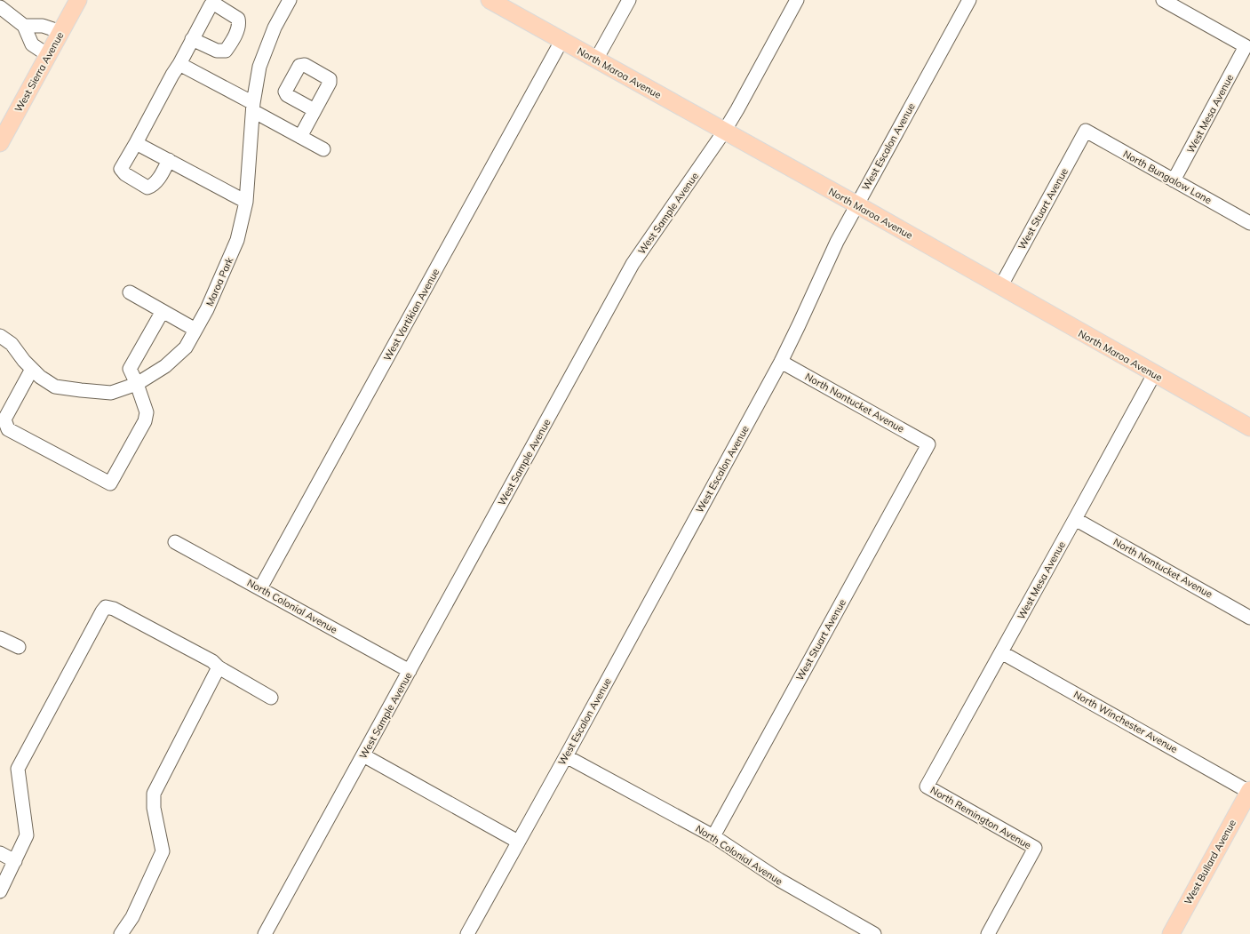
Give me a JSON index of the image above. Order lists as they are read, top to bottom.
{
  "streets": {
    "main road": ["West Sierra Avenue", "North Maroa Avenue", "West Bullard Avenue"],
    "street": [
      "West Mesa Avenue",
      "West Escalon Avenue",
      "North Bungalow Lane",
      "West Stuart Avenue",
      "West Sample Avenue",
      "Maroa Park",
      "West Vartikian Avenue",
      "North Nantucket Avenue",
      "North Colonial Avenue",
      "North Winchester Avenue",
      "North Remington Avenue"
    ]
  },
  "crossings": [
    ["North Maroa Avenue", "West Mesa Avenue"],
    ["North Maroa Avenue", "West Escalon Avenue"],
    ["North Maroa Avenue", "West Stuart Avenue"],
    ["North Maroa Avenue", "West Sample Avenue"],
    ["North Maroa Avenue", "West Vartikian Avenue"],
    ["West Mesa Avenue", "North Bungalow Lane"],
    ["West Mesa Avenue", "North Nantucket Avenue"],
    ["West Mesa Avenue", "North Winchester Avenue"],
    ["West Mesa Avenue", "North Remington Avenue"],
    ["West Escalon Avenue", "North Nantucket Avenue"],
    ["West Escalon Avenue", "North Colonial Avenue"],
    ["North Bungalow Lane", "West Stuart Avenue"],
    ["West Stuart Avenue", "North Nantucket Avenue"],
    ["West Stuart Avenue", "North Colonial Avenue"],
    ["West Sample Avenue", "North Colonial Avenue"],
    ["West Vartikian Avenue", "North Colonial Avenue"],
    ["North Winchester Avenue", "West Bullard Avenue"]
  ]
}
